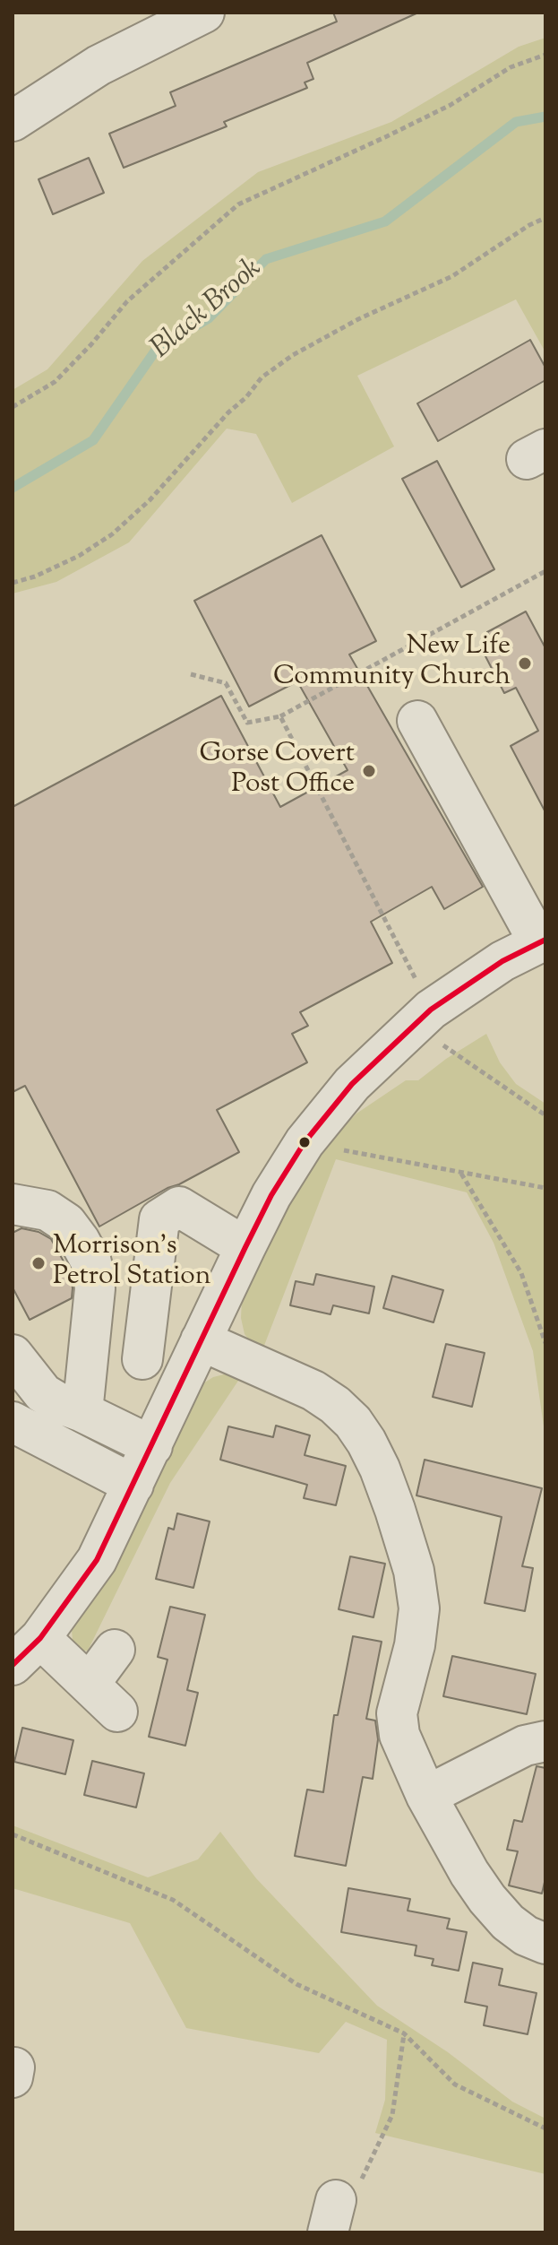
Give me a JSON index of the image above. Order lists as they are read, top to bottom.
{
  "water": ["Black Brook"],
  "places": ["New Life Community Church", "Gorse Covert Post Office", "Morrison's Petrol Station"]
}
